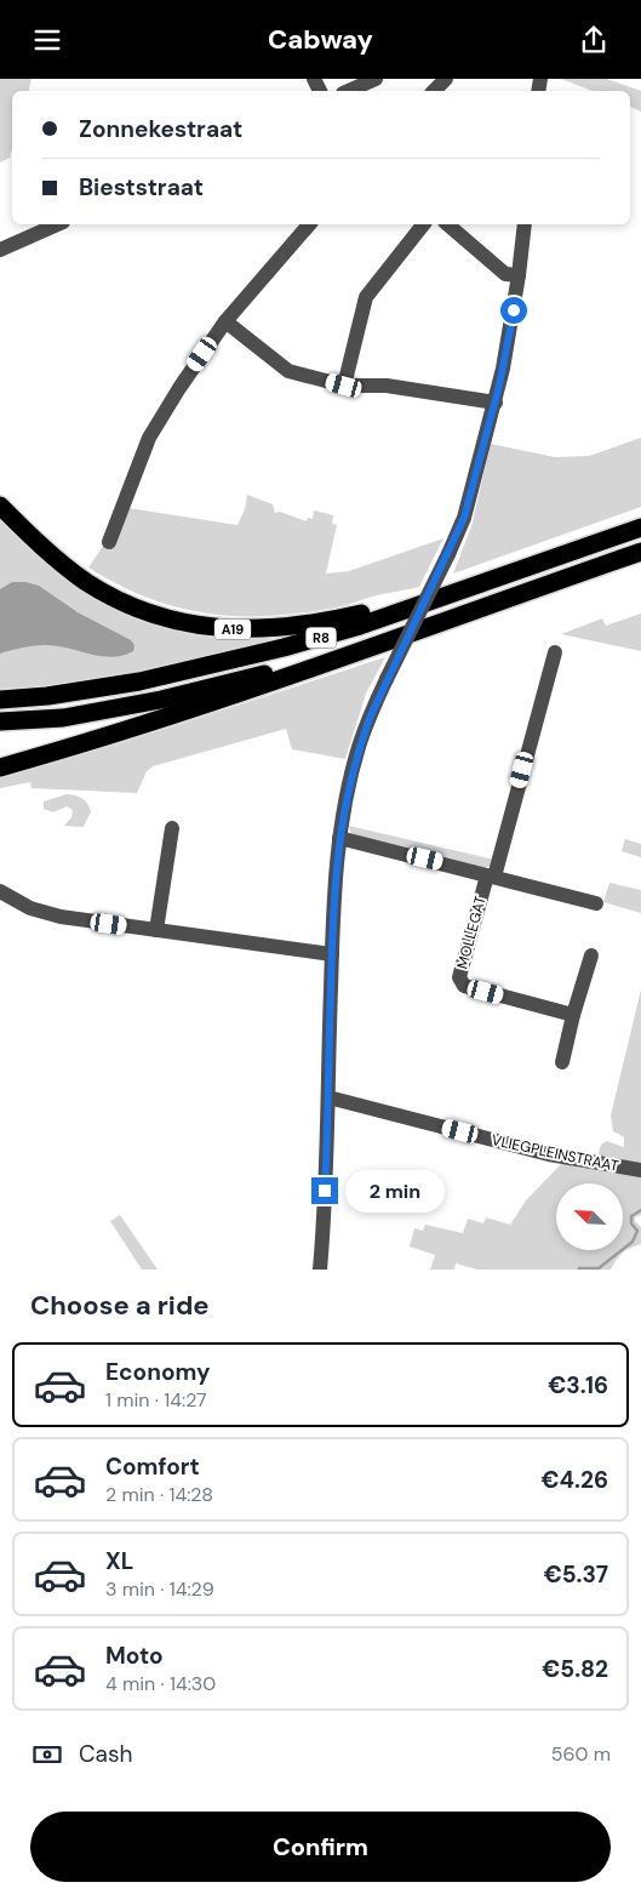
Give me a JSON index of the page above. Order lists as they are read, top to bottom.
{
  "streets": {
    "highway": ["A19", "R8"],
    "street": ["MOLLEGAT", "VLIEGPLEINSTRAAT"]
  },
  "crossings": [
    ["A19", "R8"]
  ],
  "north": "top left",
  "page": {
    "header": "Cabway",
    "banner": ["Zonnekestraat", "Bieststraat"],
    "bubble": "2 min",
    "heading": "Choose a ride",
    "list": [
      {
        "name": "Economy",
        "note": "1 min · 14:27",
        "value": "€3.16"
      },
      {
        "name": "Comfort",
        "note": "2 min · 14:28",
        "value": "€4.26"
      },
      {
        "name": "XL",
        "note": "3 min · 14:29",
        "value": "€5.37"
      },
      {
        "name": "Moto",
        "note": "4 min · 14:30",
        "value": "€5.82"
      }
    ],
    "pay": ["Cash", "560 m"],
    "buttons": "Confirm"
  }
}
